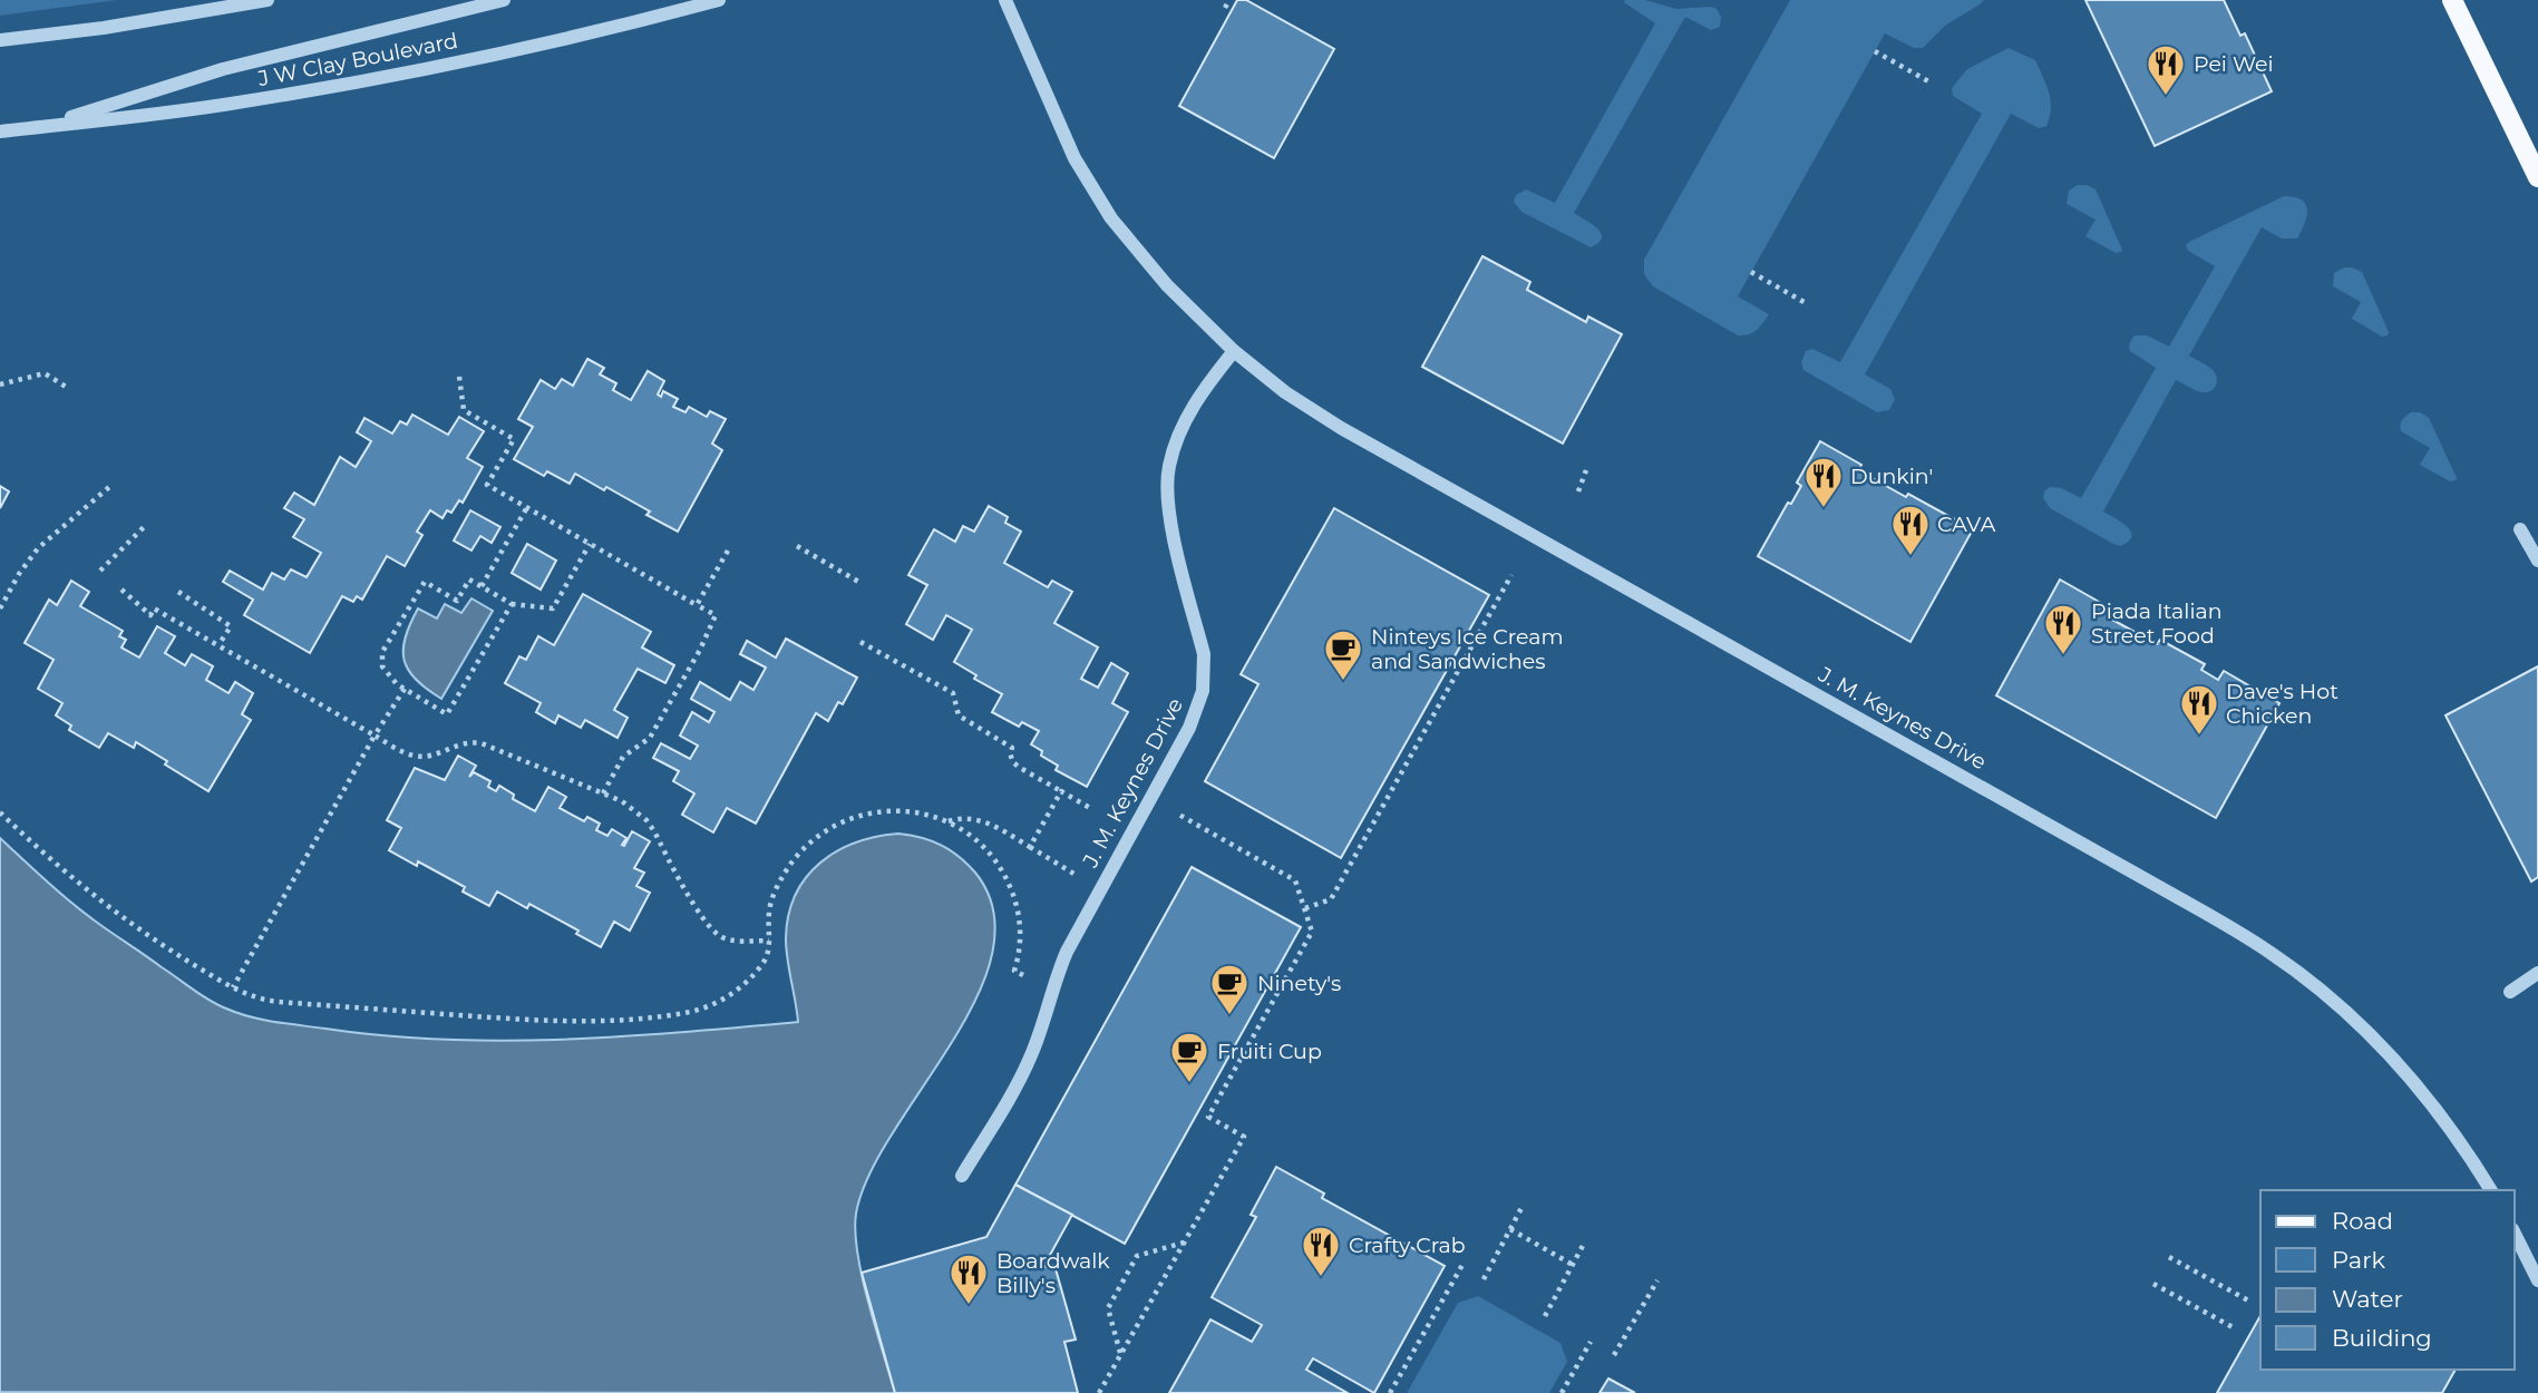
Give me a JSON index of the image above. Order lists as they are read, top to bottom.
{
  "streets": {
    "street": ["J W Clay Boulevard", "J. M. Keynes Drive"]
  },
  "places": {
    "restaurant": [
      "Pei Wei",
      "Dunkin'",
      "CAVA",
      "Piada Italian Street Food",
      "Dave's Hot Chicken",
      "Crafty Crab",
      "Boardwalk Billy's"
    ],
    "cafe": ["Ninteys Ice Cream and Sandwiches", "Ninety's", "Fruiti Cup"]
  },
  "legend": [
    "Road",
    "Park",
    "Water",
    "Building"
  ]
}
